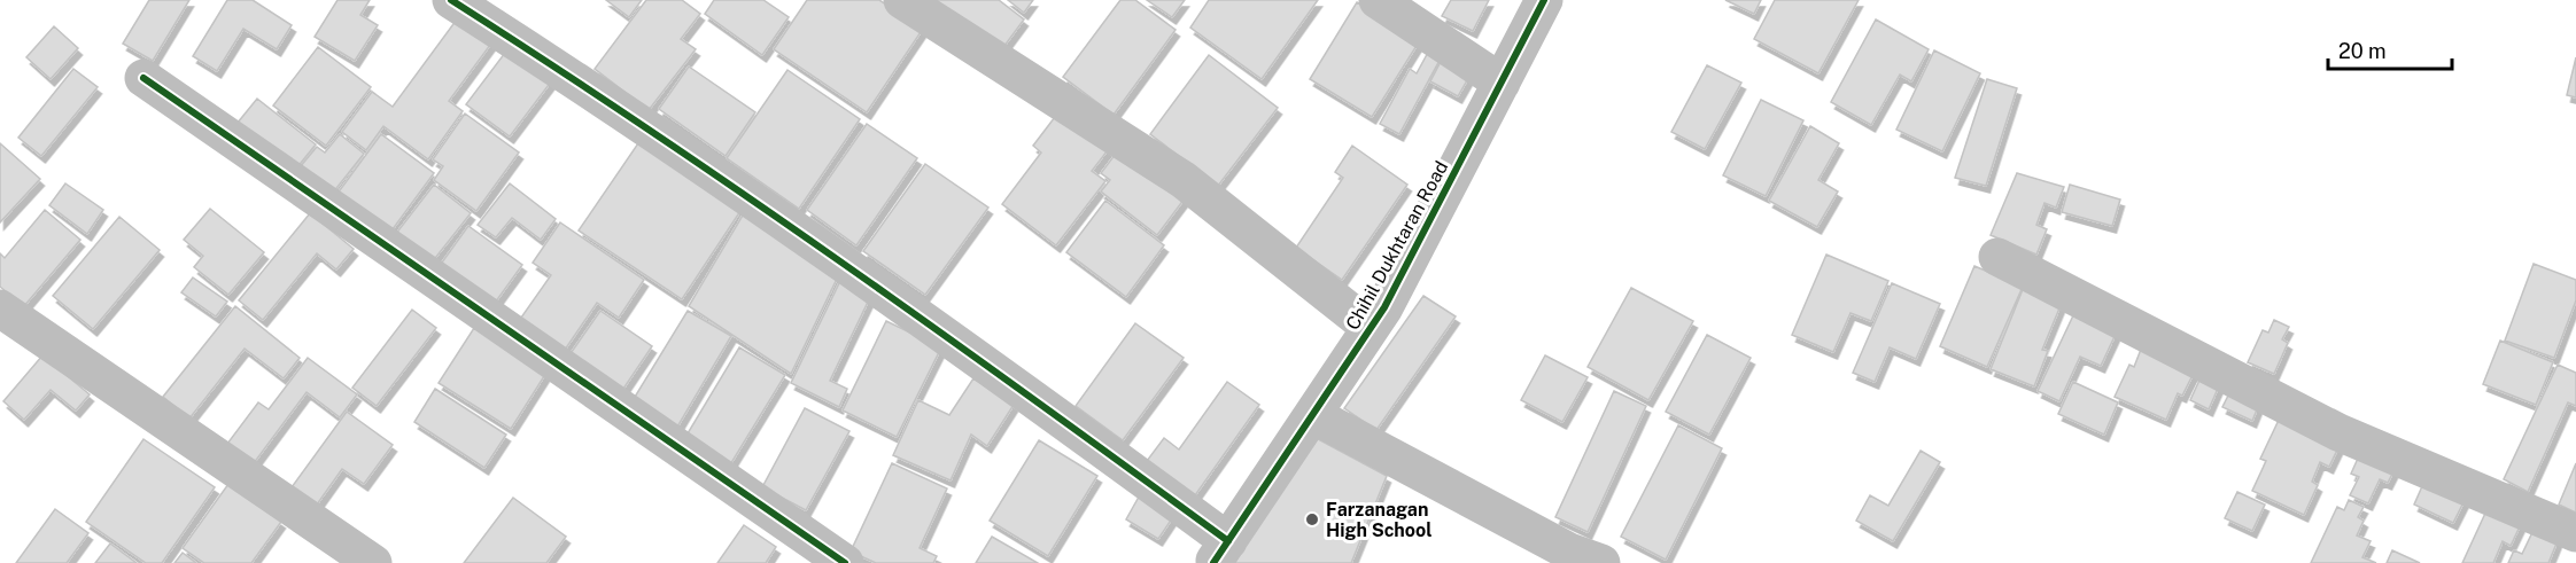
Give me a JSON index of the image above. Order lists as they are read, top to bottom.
{
  "streets": {
    "street": ["Chihil Dukhtaran Road"]
  },
  "places": ["Farzanagan High School"],
  "scale_bar": "20 m"
}
